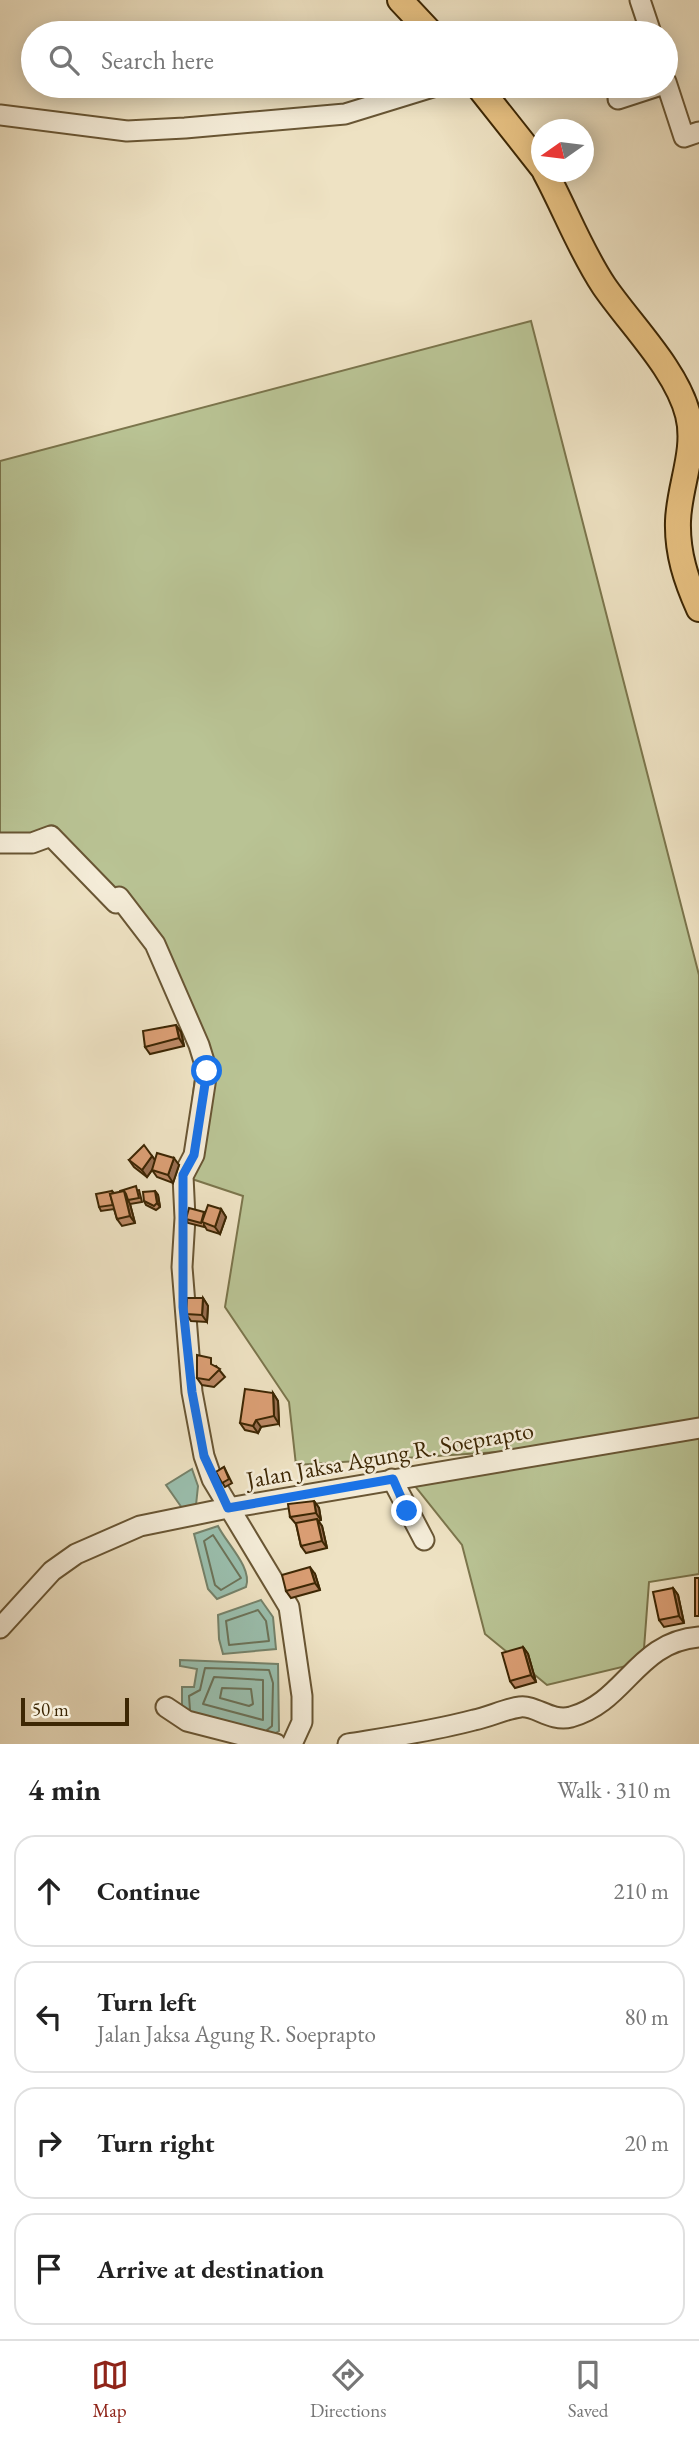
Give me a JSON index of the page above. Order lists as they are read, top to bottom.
{
  "streets": {
    "street": ["Jalan Jaksa Agung R. Soeprapto"]
  },
  "scale_bar": "50 m",
  "north": "left",
  "page": {
    "search": "Search here",
    "scale": "50 m",
    "heading": ["4 min", "Walk · 310 m"],
    "list": [
      ["Continue", "210 m"],
      ["Turn left", "Jalan Jaksa Agung R. Soeprapto", "80 m"],
      ["Turn right", "20 m"],
      "Arrive at destination"
    ],
    "nav": ["Map", "Directions", "Saved"]
  }
}
